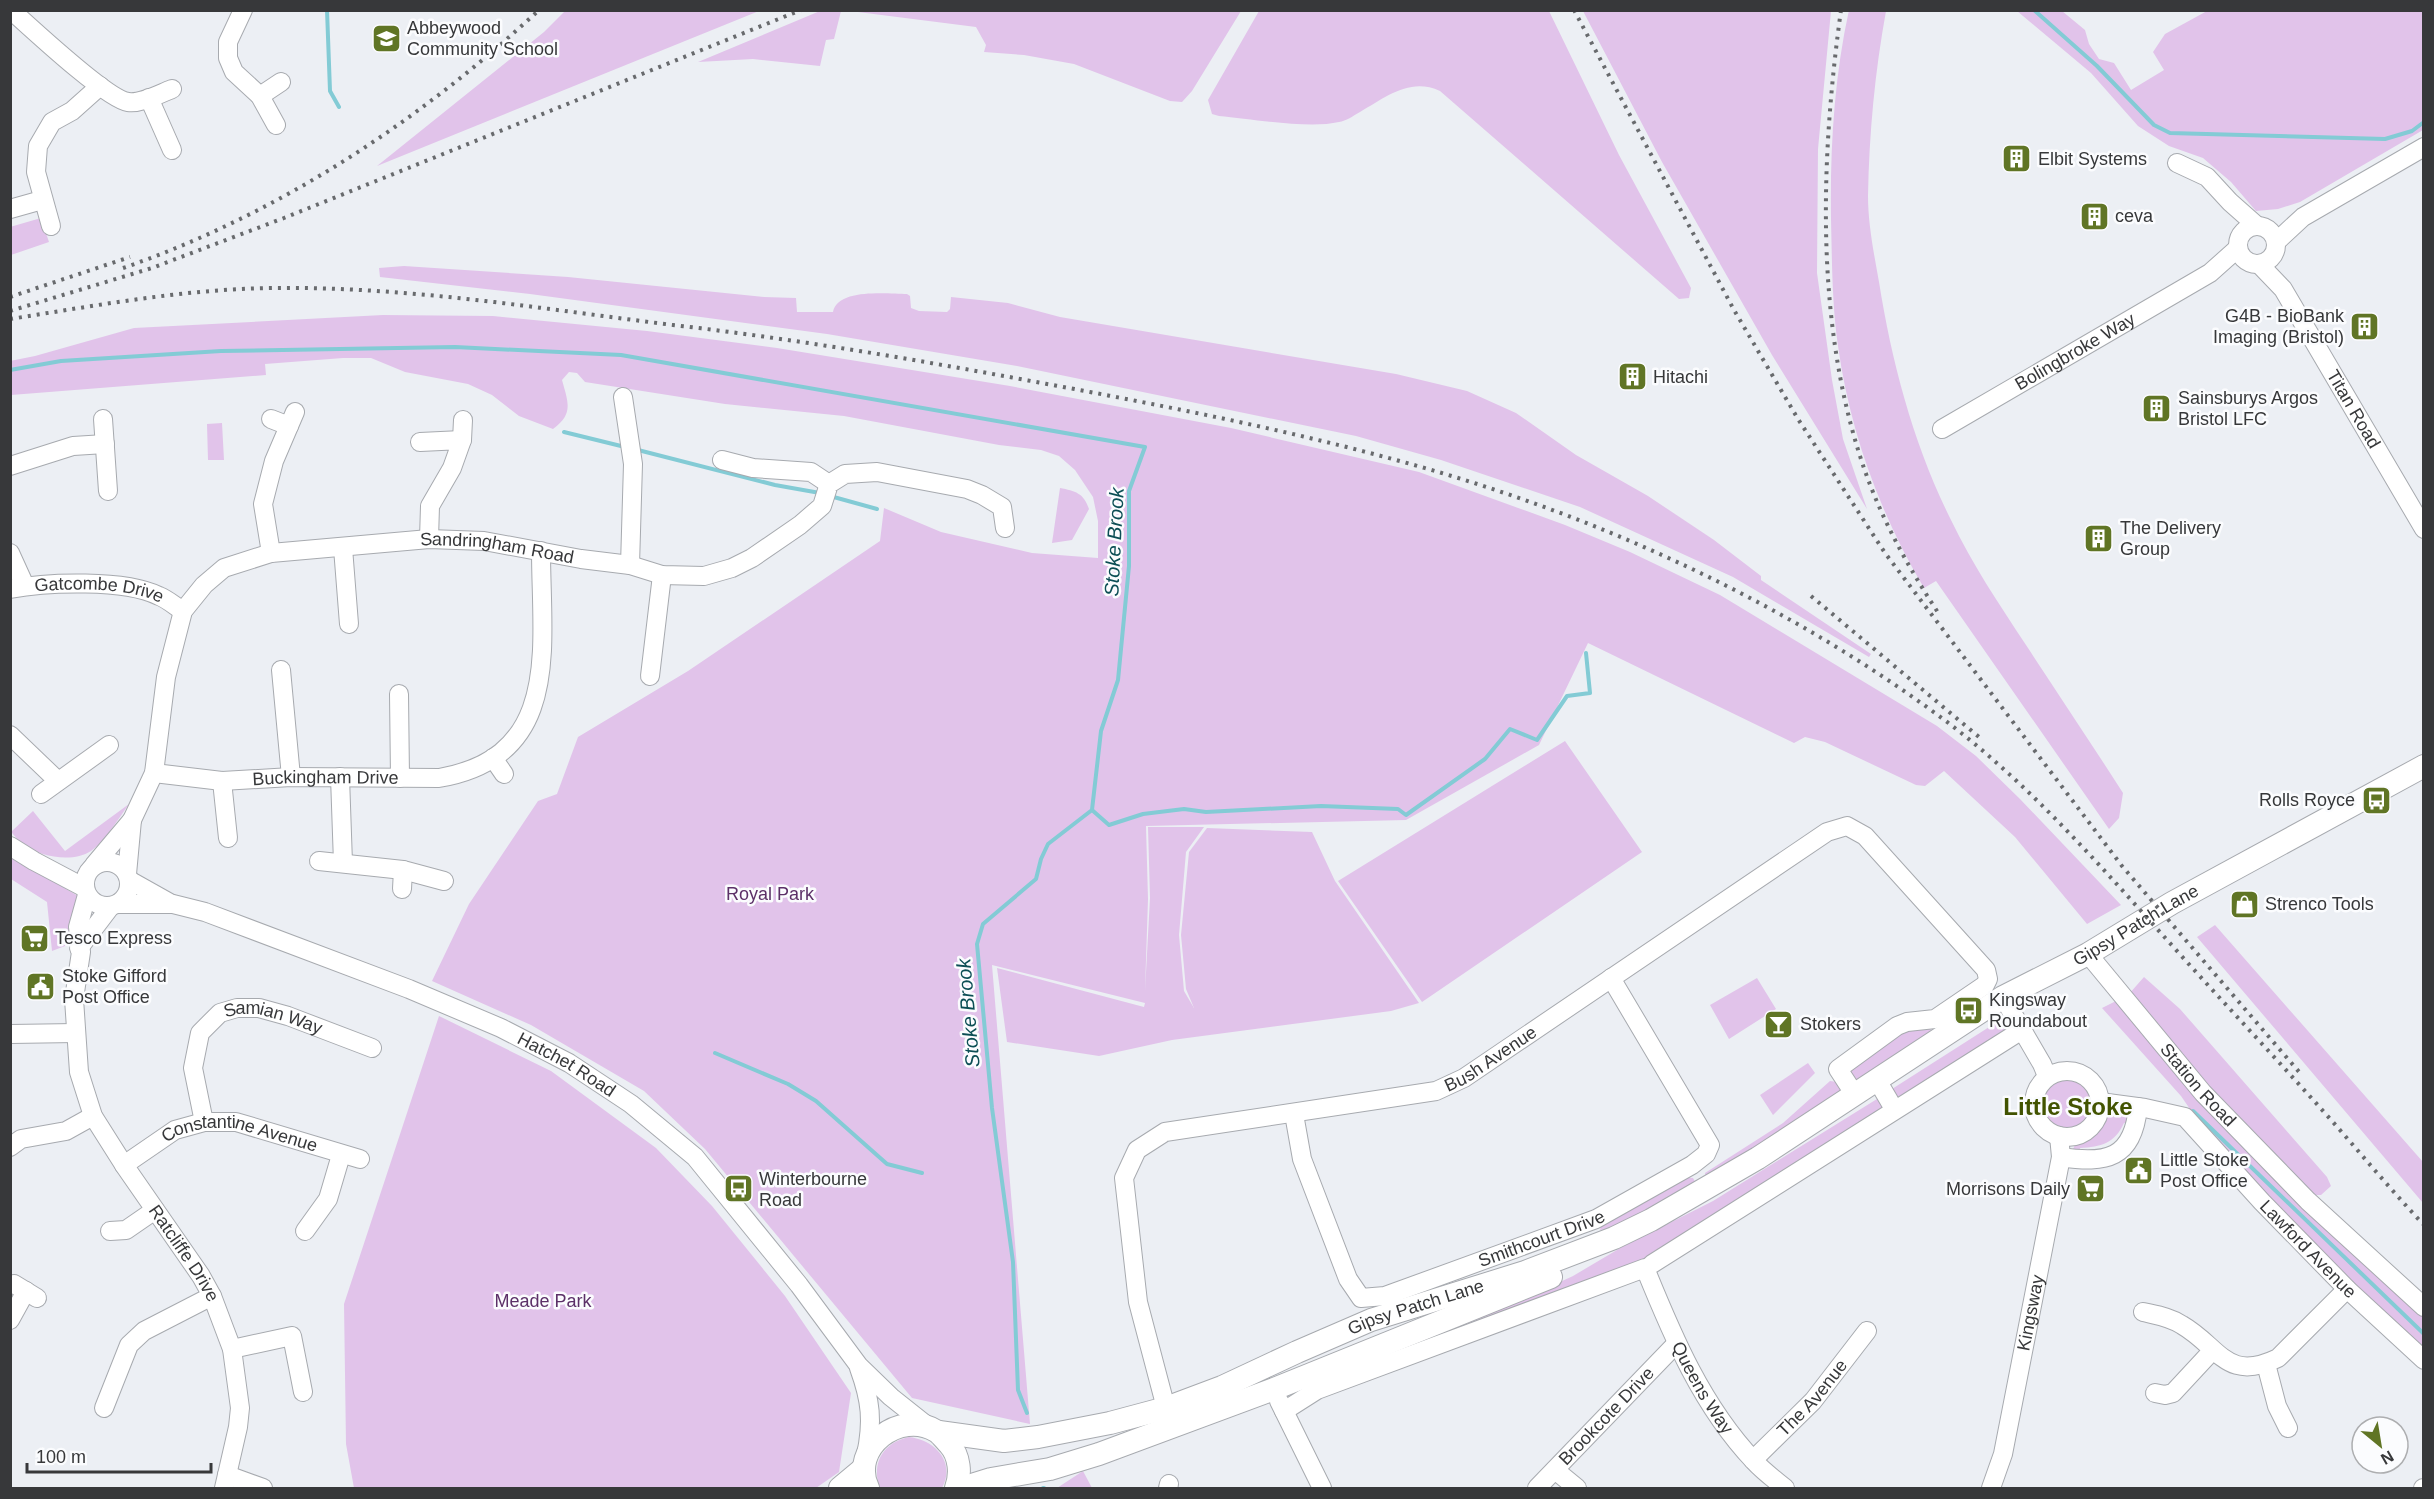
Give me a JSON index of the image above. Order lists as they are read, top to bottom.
{
  "streets": {
    "main road": ["Gipsy Patch Lane"],
    "street": [
      "Bolingbroke Way",
      "Titan Road",
      "Sandringham Road",
      "Gatcombe Drive",
      "Buckingham Drive",
      "Samian Way",
      "Bush Avenue",
      "Hatchet Road",
      "Station Road",
      "Constantine Avenue",
      "Smithcourt Drive",
      "Lawford Avenue",
      "Ratcliffe Drive",
      "Kingsway",
      "Queens Way",
      "The Avenue",
      "Brookcote Drive"
    ]
  },
  "crossings": [
    ["Bolingbroke Way", "Titan Road"],
    ["Sandringham Road", "Gatcombe Drive"],
    ["Sandringham Road", "Buckingham Drive"],
    ["Sandringham Road", "Hatchet Road"],
    ["Sandringham Road", "Ratcliffe Drive"],
    ["Gipsy Patch Lane", "Bush Avenue"],
    ["Gipsy Patch Lane", "Hatchet Road"],
    ["Gipsy Patch Lane", "Station Road"],
    ["Samian Way", "Constantine Avenue"],
    ["Bush Avenue", "Smithcourt Drive"],
    ["Hatchet Road", "Ratcliffe Drive"],
    ["Constantine Avenue", "Ratcliffe Drive"],
    ["Lawford Avenue", "Kingsway"],
    ["Queens Way", "The Avenue"],
    ["Queens Way", "Brookcote Drive"]
  ],
  "districts": ["Little Stoke"],
  "water": ["Stoke Brook"],
  "parks": ["Royal Park", "Meade Park"],
  "places": {
    "school or university": ["Abbeywood Community School"],
    "building": [
      "Elbit Systems",
      "ceva",
      "G4B - BioBank Imaging (Bristol)",
      "Hitachi",
      "Sainsburys Argos Bristol LFC",
      "The Delivery Group"
    ],
    "bus stop": ["Rolls Royce", "Kingsway Roundabout", "Winterbourne Road"],
    "shop": ["Strenco Tools"],
    "supermarket": ["Tesco Express", "Morrisons Daily"],
    "public building": ["Stoke Gifford Post Office", "Little Stoke Post Office"],
    "bar": ["Stokers"]
  },
  "scale_bar": "100 m",
  "north": "bottom right"
}
